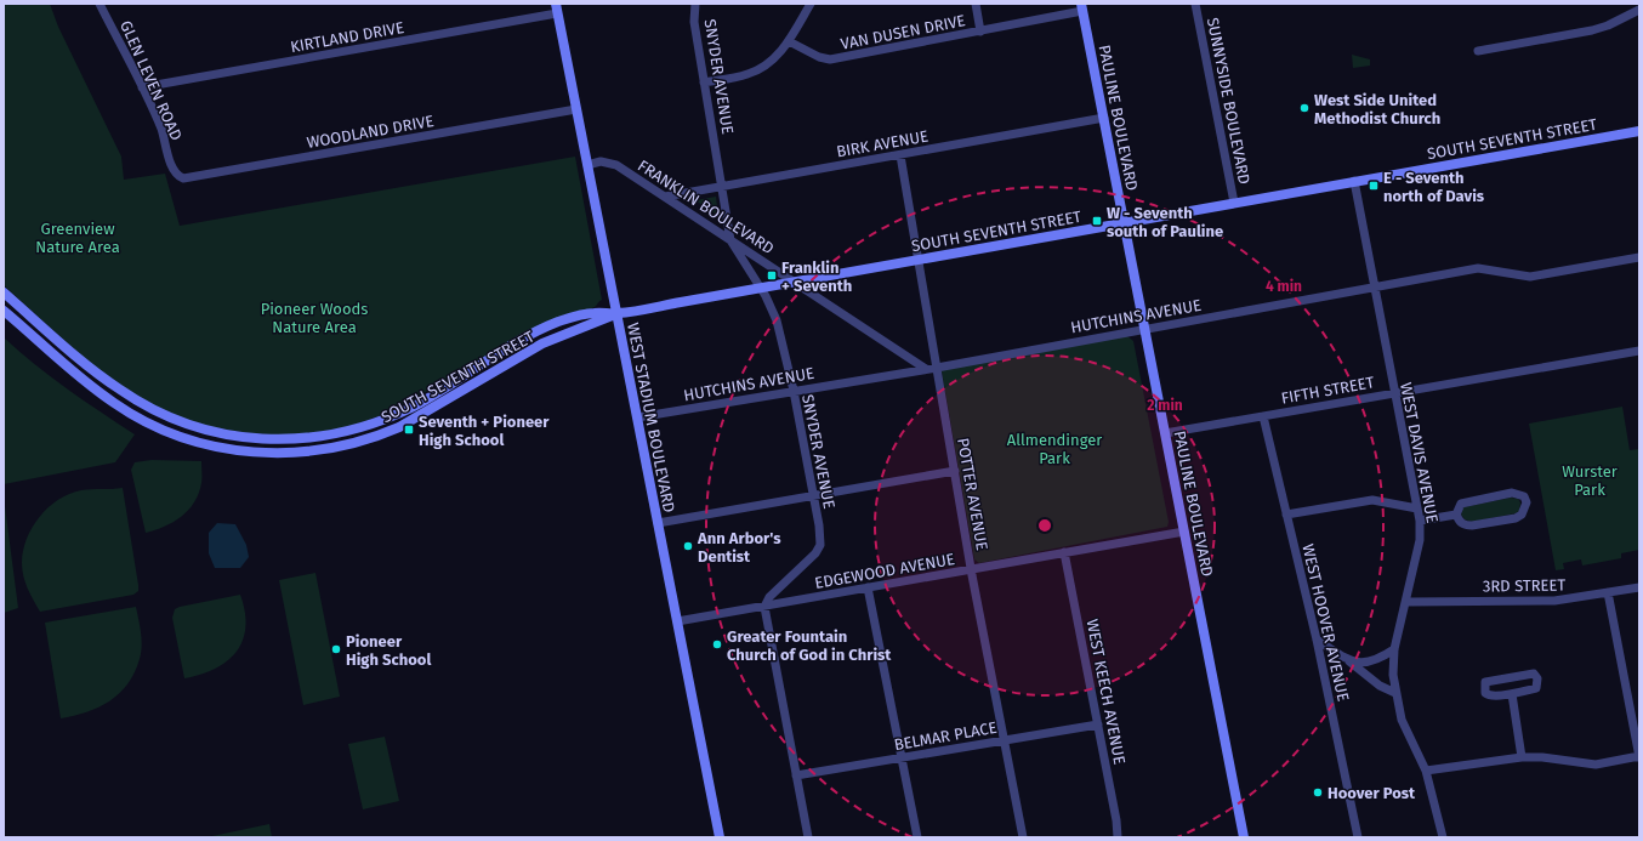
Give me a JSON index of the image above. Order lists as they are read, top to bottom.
{
  "streets": {
    "street": [
      "VAN DUSEN DRIVE",
      "KIRTLAND DRIVE",
      "SNYDER AVENUE",
      "GLEN LEVEN ROAD",
      "SUNNYSIDE BOULEVARD",
      "PAULINE BOULEVARD",
      "WOODLAND DRIVE",
      "SOUTH SEVENTH STREET",
      "BIRK AVENUE",
      "FRANKLIN BOULEVARD",
      "HUTCHINS AVENUE",
      "FIFTH STREET",
      "WEST STADIUM BOULEVARD",
      "WEST DAVIS AVENUE",
      "POTTER AVENUE",
      "EDGEWOOD AVENUE",
      "3RD STREET",
      "WEST HOOVER AVENUE",
      "WEST KEECH AVENUE",
      "BELMAR PLACE"
    ]
  },
  "crossings": [
    ["VAN DUSEN DRIVE", "PAULINE BOULEVARD"],
    ["KIRTLAND DRIVE", "GLEN LEVEN ROAD"],
    ["KIRTLAND DRIVE", "WEST STADIUM BOULEVARD"],
    ["SNYDER AVENUE", "SOUTH SEVENTH STREET"],
    ["SNYDER AVENUE", "BIRK AVENUE"],
    ["SNYDER AVENUE", "FRANKLIN BOULEVARD"],
    ["SNYDER AVENUE", "HUTCHINS AVENUE"],
    ["SNYDER AVENUE", "EDGEWOOD AVENUE"],
    ["GLEN LEVEN ROAD", "WOODLAND DRIVE"],
    ["SUNNYSIDE BOULEVARD", "SOUTH SEVENTH STREET"],
    ["PAULINE BOULEVARD", "SOUTH SEVENTH STREET"],
    ["PAULINE BOULEVARD", "BIRK AVENUE"],
    ["PAULINE BOULEVARD", "HUTCHINS AVENUE"],
    ["PAULINE BOULEVARD", "FIFTH STREET"],
    ["PAULINE BOULEVARD", "EDGEWOOD AVENUE"],
    ["WOODLAND DRIVE", "WEST STADIUM BOULEVARD"],
    ["SOUTH SEVENTH STREET", "FRANKLIN BOULEVARD"],
    ["SOUTH SEVENTH STREET", "WEST STADIUM BOULEVARD"],
    ["SOUTH SEVENTH STREET", "WEST DAVIS AVENUE"],
    ["SOUTH SEVENTH STREET", "POTTER AVENUE"],
    ["BIRK AVENUE", "FRANKLIN BOULEVARD"],
    ["BIRK AVENUE", "POTTER AVENUE"],
    ["FRANKLIN BOULEVARD", "HUTCHINS AVENUE"],
    ["FRANKLIN BOULEVARD", "WEST STADIUM BOULEVARD"],
    ["HUTCHINS AVENUE", "WEST STADIUM BOULEVARD"],
    ["HUTCHINS AVENUE", "WEST DAVIS AVENUE"],
    ["HUTCHINS AVENUE", "POTTER AVENUE"],
    ["FIFTH STREET", "WEST DAVIS AVENUE"],
    ["FIFTH STREET", "WEST HOOVER AVENUE"],
    ["WEST STADIUM BOULEVARD", "EDGEWOOD AVENUE"],
    ["WEST DAVIS AVENUE", "3RD STREET"],
    ["POTTER AVENUE", "EDGEWOOD AVENUE"],
    ["POTTER AVENUE", "BELMAR PLACE"],
    ["EDGEWOOD AVENUE", "WEST KEECH AVENUE"],
    ["WEST KEECH AVENUE", "BELMAR PLACE"]
  ],
  "parks": [
    "Greenview Nature Area",
    "Pioneer Woods Nature Area",
    "Allmendinger Park",
    "Wurster Park"
  ],
  "places": {
    "other": [
      "West Side United Methodist Church",
      "Ann Arbor's Dentist",
      "Greater Fountain Church of God in Christ",
      "Pioneer High School",
      "Hoover Post"
    ],
    "transit": [
      "E - Seventh north of Davis",
      "W - Seventh south of Pauline",
      "Franklin + Seventh",
      "Seventh + Pioneer High School"
    ]
  },
  "rings": ["4 min", "2 min"]
}
